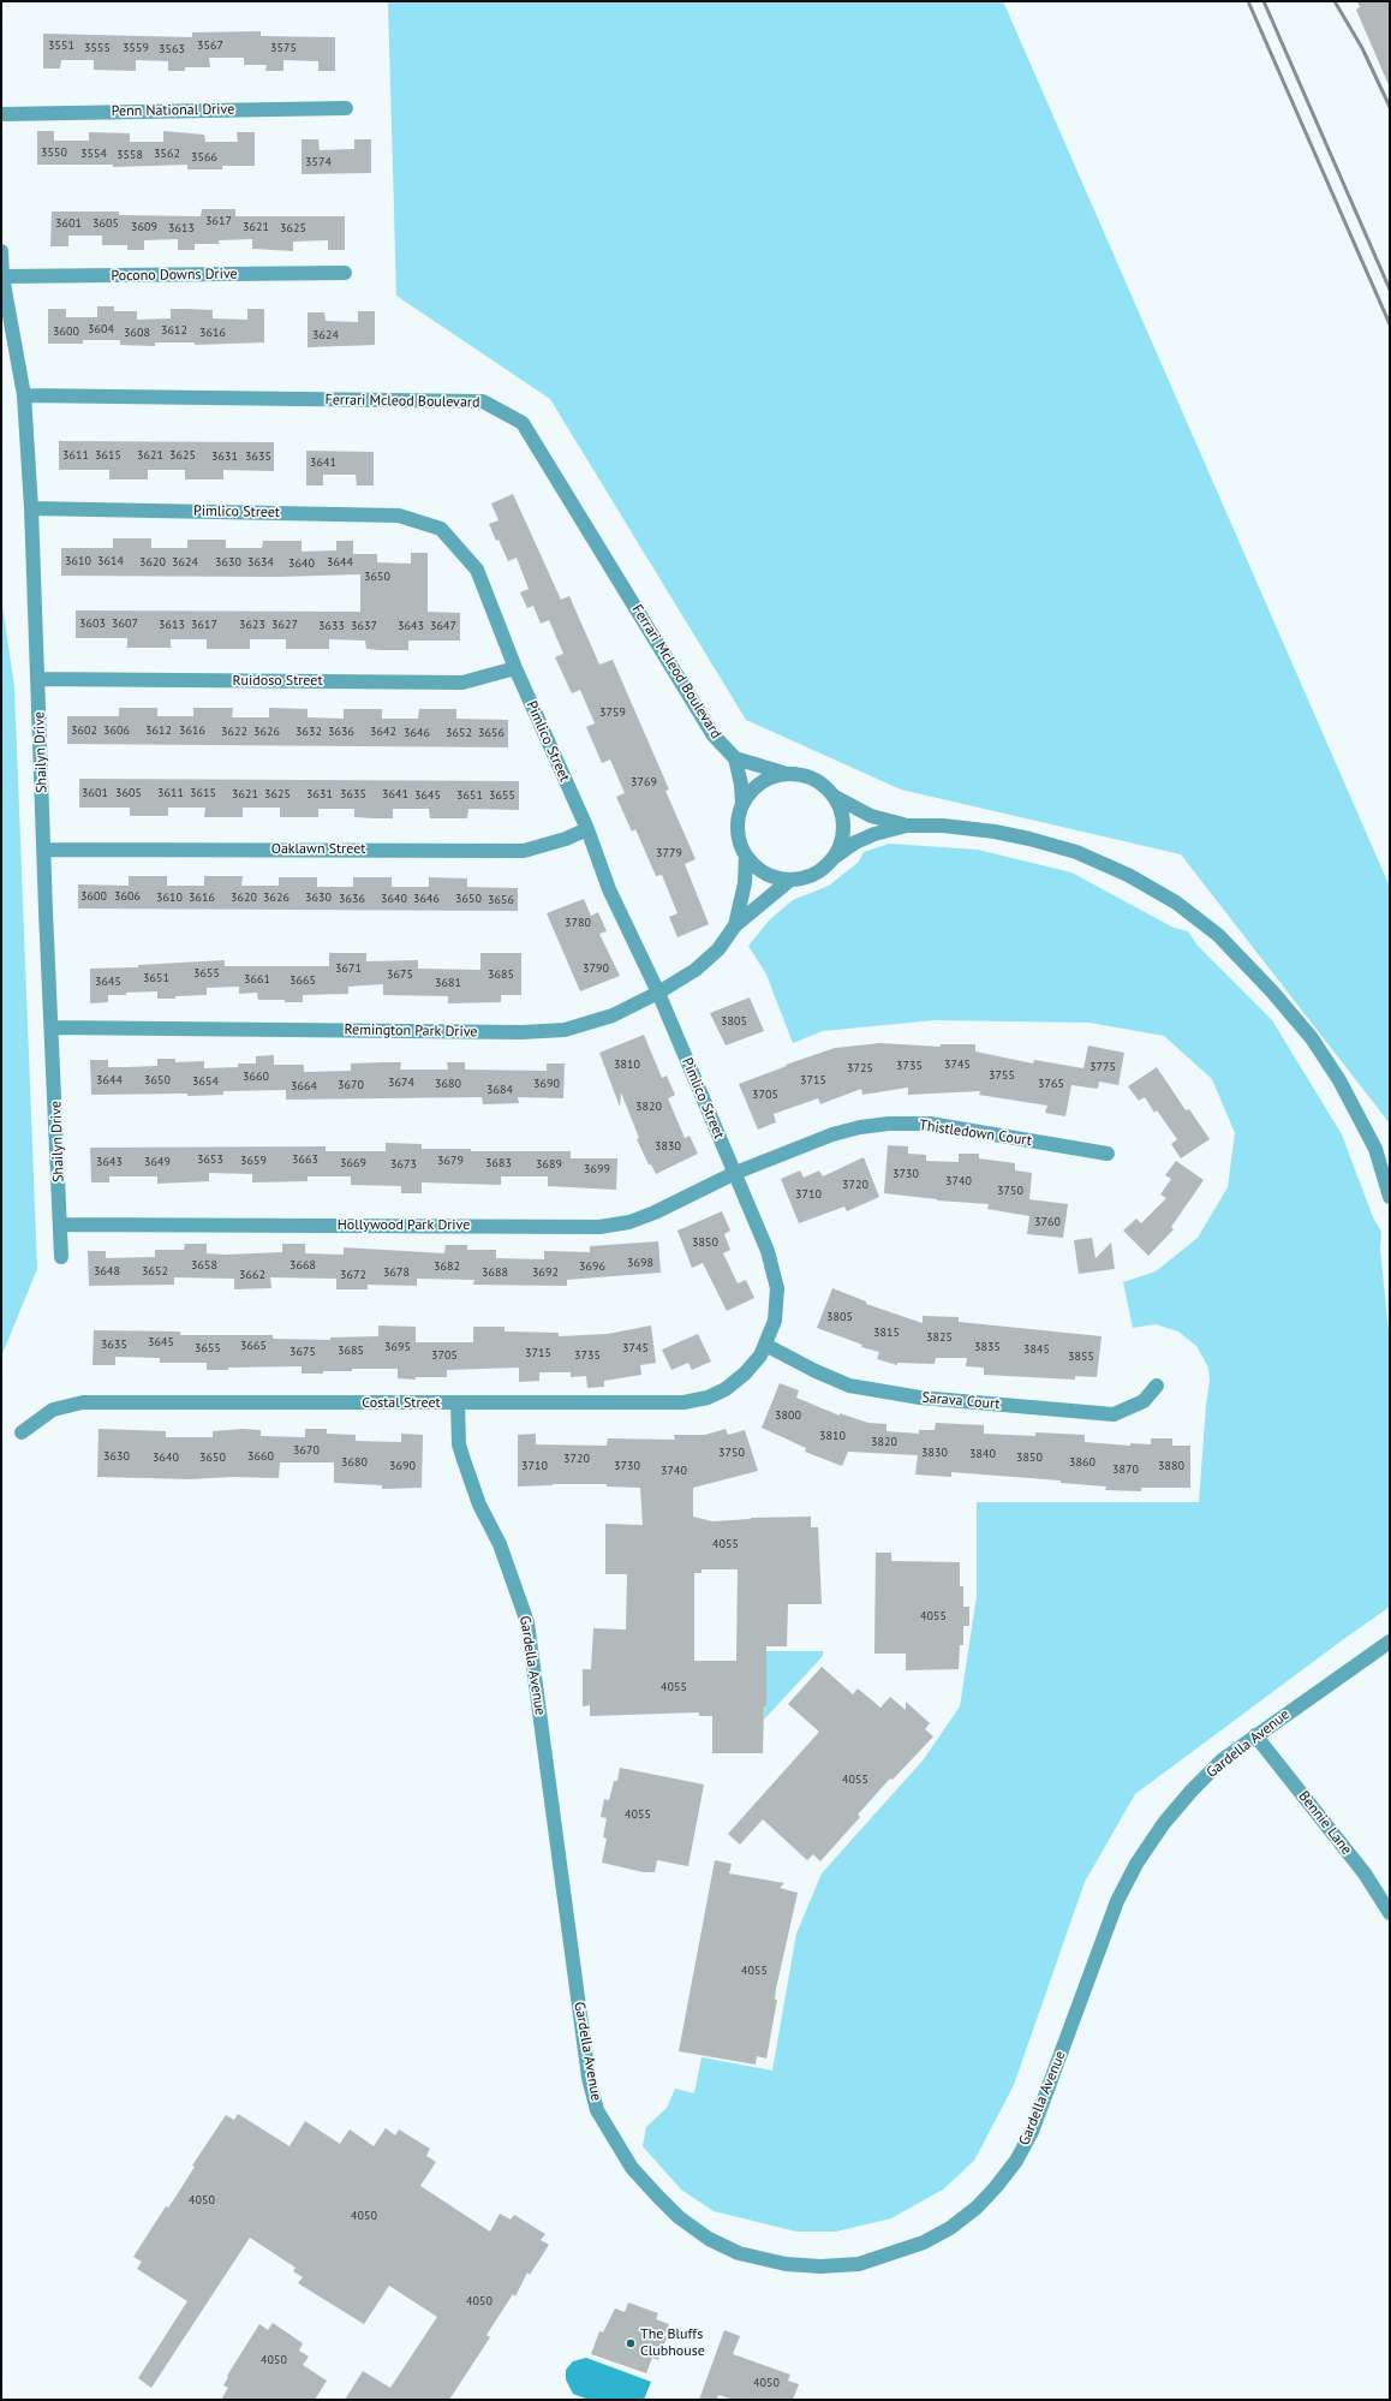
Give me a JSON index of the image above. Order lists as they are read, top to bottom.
{
  "streets": {
    "street": [
      "Penn National Drive",
      "Pocono Downs Drive",
      "Ferrari Mcleod Boulevard",
      "Pimlico Street",
      "Ruidoso Street",
      "Shailyn Drive",
      "Oaklawn Street",
      "Remington Park Drive",
      "Thistledown Court",
      "Hollywood Park Drive",
      "Sarava Court",
      "Costal Street",
      "Gardella Avenue",
      "Bennie Lane"
    ]
  },
  "crossings": [
    ["Pocono Downs Drive", "Shailyn Drive"],
    ["Ferrari Mcleod Boulevard", "Shailyn Drive"],
    ["Pimlico Street", "Ruidoso Street"],
    ["Pimlico Street", "Shailyn Drive"],
    ["Pimlico Street", "Oaklawn Street"],
    ["Pimlico Street", "Remington Park Drive"],
    ["Pimlico Street", "Thistledown Court"],
    ["Pimlico Street", "Hollywood Park Drive"],
    ["Pimlico Street", "Sarava Court"],
    ["Pimlico Street", "Costal Street"],
    ["Ruidoso Street", "Shailyn Drive"],
    ["Shailyn Drive", "Oaklawn Street"],
    ["Shailyn Drive", "Remington Park Drive"],
    ["Shailyn Drive", "Hollywood Park Drive"],
    ["Thistledown Court", "Hollywood Park Drive"],
    ["Sarava Court", "Costal Street"],
    ["Costal Street", "Gardella Avenue"],
    ["Gardella Avenue", "Bennie Lane"]
  ],
  "places": ["The Bluffs Clubhouse"],
  "house_numbers": [
    "3551",
    "3567",
    "3555",
    "3559",
    "3575",
    "3563",
    "3550",
    "3554",
    "3562",
    "3558",
    "3566",
    "3574",
    "3617",
    "3601",
    "3605",
    "3609",
    "3621",
    "3613",
    "3625",
    "3604",
    "3612",
    "3600",
    "3608",
    "3616",
    "3624",
    "3611",
    "3615",
    "3621",
    "3625",
    "3631",
    "3635",
    "3641",
    "3610",
    "3614",
    "3620",
    "3624",
    "3630",
    "3634",
    "3644",
    "3640",
    "3650",
    "3603",
    "3607",
    "3613",
    "3617",
    "3623",
    "3627",
    "3633",
    "3637",
    "3643",
    "3647",
    "3759",
    "3602",
    "3606",
    "3612",
    "3616",
    "3622",
    "3626",
    "3632",
    "3636",
    "3642",
    "3646",
    "3652",
    "3656",
    "3769",
    "3601",
    "3605",
    "3611",
    "3615",
    "3621",
    "3625",
    "3631",
    "3635",
    "3641",
    "3645",
    "3651",
    "3655",
    "3779",
    "3600",
    "3606",
    "3610",
    "3616",
    "3620",
    "3626",
    "3630",
    "3636",
    "3640",
    "3646",
    "3650",
    "3656",
    "3780",
    "3671",
    "3790",
    "3655",
    "3675",
    "3685",
    "3651",
    "3661",
    "3665",
    "3645",
    "3681",
    "3805",
    "3810",
    "3745",
    "3735",
    "3775",
    "3725",
    "3755",
    "3660",
    "3644",
    "3650",
    "3715",
    "3654",
    "3674",
    "3680",
    "3690",
    "3765",
    "3670",
    "3664",
    "3684",
    "3705",
    "3820",
    "3830",
    "3653",
    "3663",
    "3659",
    "3679",
    "3643",
    "3649",
    "3669",
    "3683",
    "3673",
    "3689",
    "3699",
    "3730",
    "3740",
    "3720",
    "3750",
    "3710",
    "3760",
    "3850",
    "3698",
    "3658",
    "3668",
    "3682",
    "3696",
    "3648",
    "3652",
    "3678",
    "3688",
    "3692",
    "3662",
    "3672",
    "3805",
    "3815",
    "3825",
    "3645",
    "3635",
    "3665",
    "3695",
    "3835",
    "3655",
    "3745",
    "3845",
    "3685",
    "3675",
    "3715",
    "3705",
    "3735",
    "3855",
    "3800",
    "3810",
    "3820",
    "3670",
    "3750",
    "3830",
    "3840",
    "3630",
    "3660",
    "3640",
    "3650",
    "3850",
    "3720",
    "3680",
    "3860",
    "3690",
    "3710",
    "3730",
    "3880",
    "3870",
    "3740",
    "4055",
    "4055",
    "4055",
    "4055",
    "4055",
    "4055",
    "4050",
    "4050",
    "4050",
    "4050",
    "4050"
  ]
}
